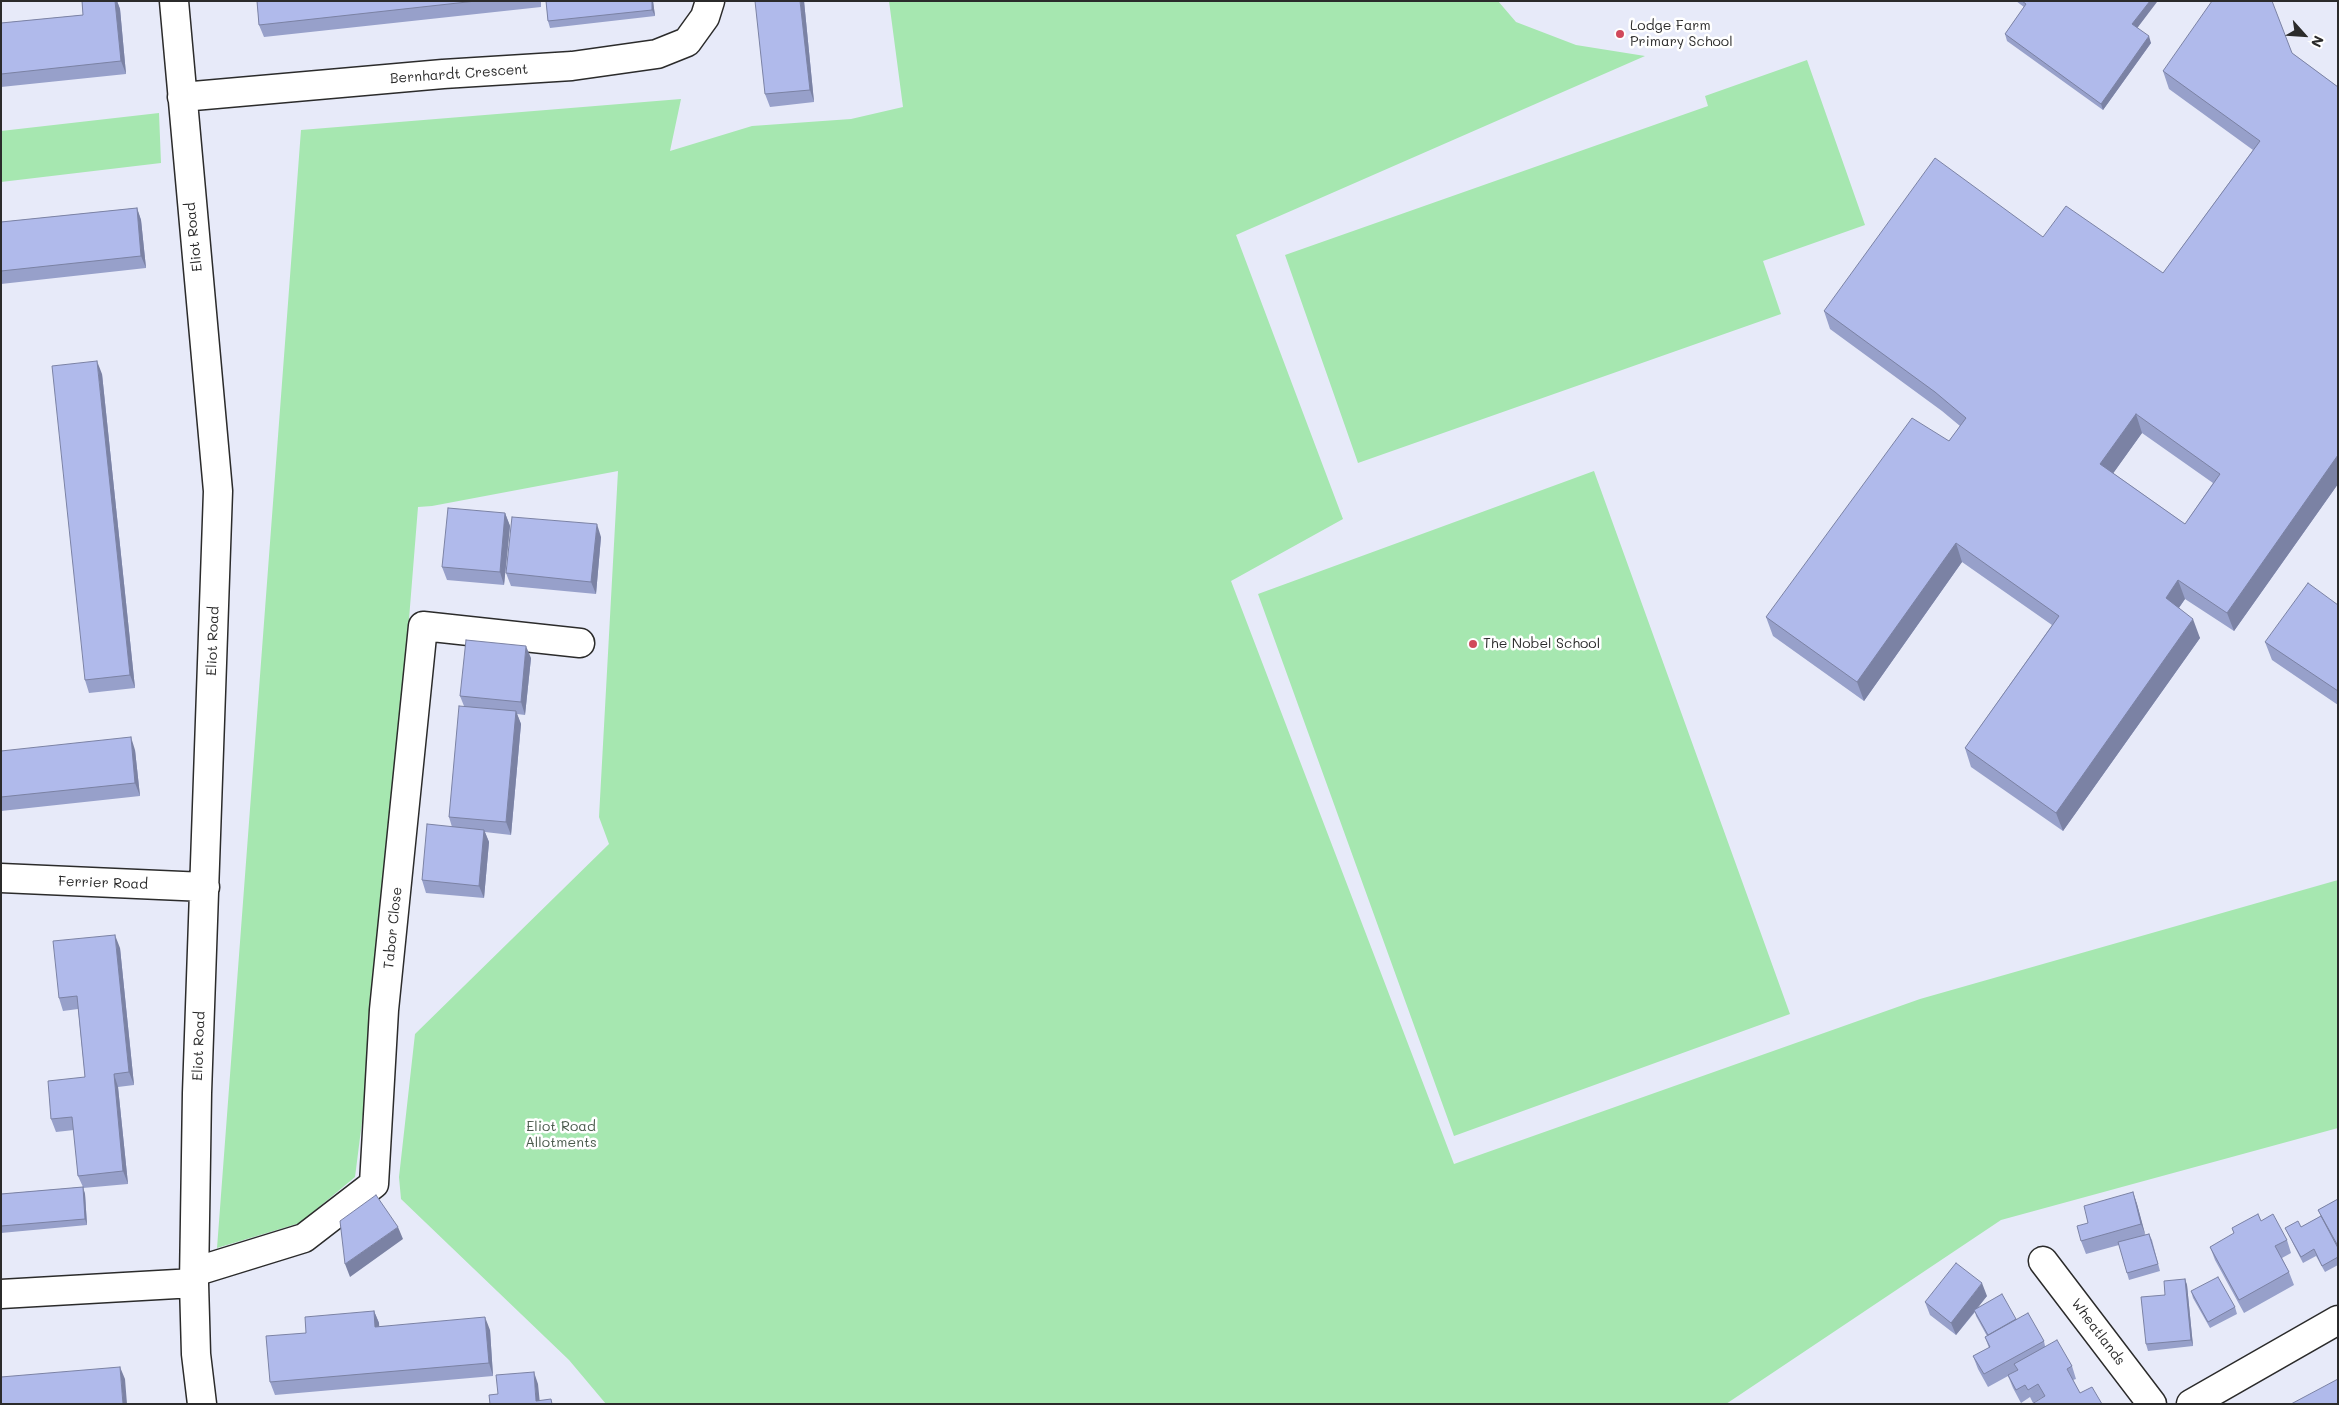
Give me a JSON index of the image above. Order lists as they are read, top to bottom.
{
  "streets": {
    "street": [
      "Bernhardt Crescent",
      "Eliot Road",
      "Ferrier Road",
      "Tabor Close",
      "Wheatlands"
    ]
  },
  "crossings": [
    ["Bernhardt Crescent", "Eliot Road"],
    ["Eliot Road", "Ferrier Road"],
    ["Eliot Road", "Tabor Close"]
  ],
  "parks": ["Eliot Road Allotments"],
  "places": ["Lodge Farm Primary School", "The Nobel School"],
  "north": "bottom right"
}
